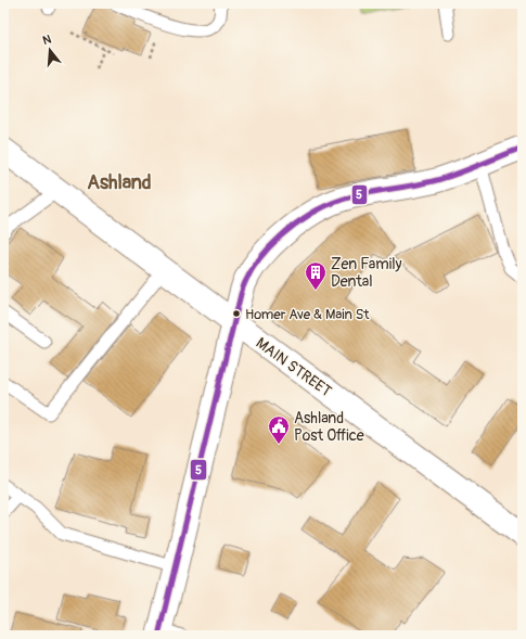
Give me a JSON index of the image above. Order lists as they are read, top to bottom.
{
  "streets": {
    "street": ["MAIN STREET"]
  },
  "districts": ["Ashland"],
  "places": {
    "building": ["Zen Family Dental"],
    "other": ["Homer Ave & Main St"],
    "public building": ["Ashland Post Office"]
  },
  "lines": ["transit line 5"],
  "north": "top"
}
